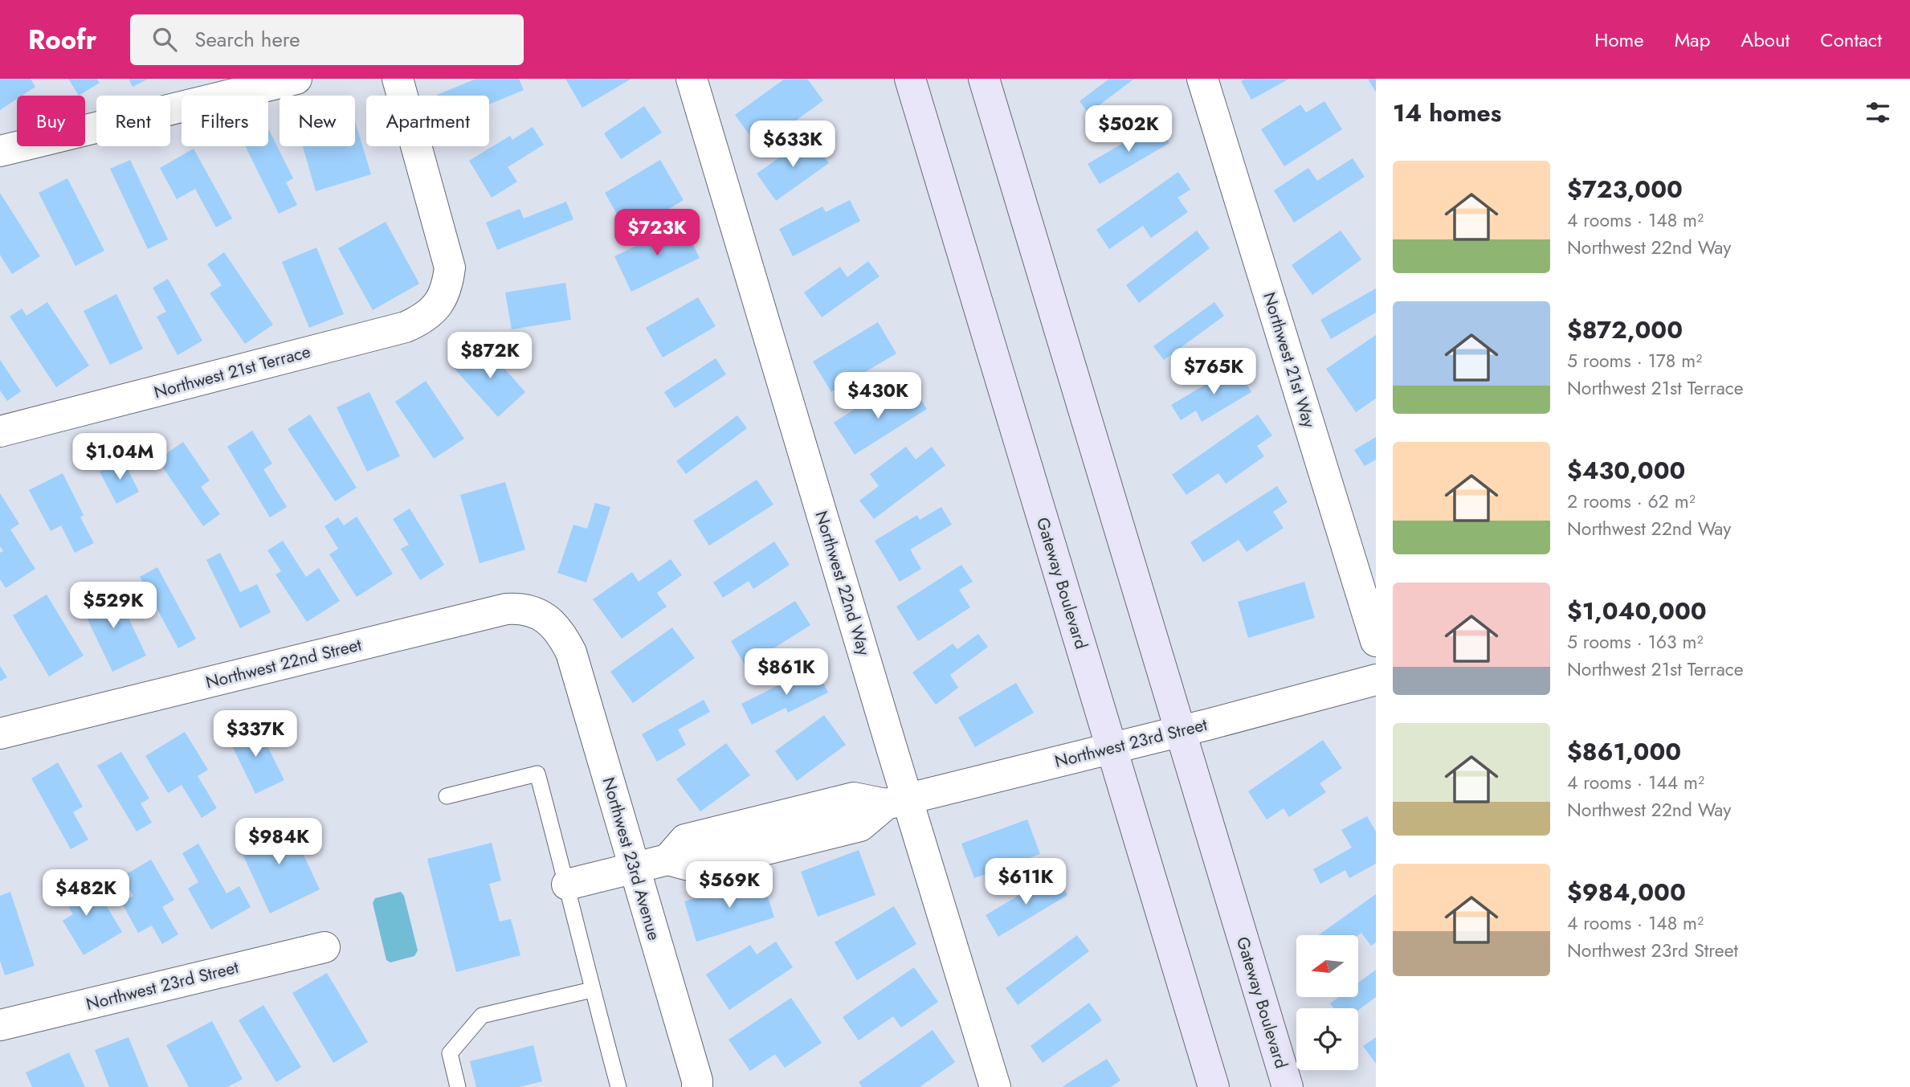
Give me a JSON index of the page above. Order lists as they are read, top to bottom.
{
  "streets": {
    "main road": ["Gateway Boulevard"],
    "street": [
      "Northwest 21st Way",
      "Northwest 21st Terrace",
      "Northwest 22nd Way",
      "Northwest 22nd Street",
      "Northwest 23rd Street",
      "Northwest 23rd Avenue"
    ]
  },
  "crossings": [
    ["Northwest 22nd Way", "Northwest 23rd Street"],
    ["Gateway Boulevard", "Northwest 23rd Street"],
    ["Northwest 22nd Street", "Northwest 23rd Avenue"],
    ["Northwest 23rd Street", "Northwest 23rd Avenue"]
  ],
  "north": "left",
  "page": {
    "header": "Roofr",
    "search": "Search here",
    "nav": [
      "Home",
      "Map",
      "About",
      "Contact"
    ],
    "heading": "14 homes",
    "chip": [
      "Buy",
      "Rent",
      "Filters",
      "New",
      "Apartment"
    ],
    "price": [
      "$502K",
      "$633K",
      "$723K",
      "$872K",
      "$765K",
      "$430K",
      "$1.04M",
      "$529K",
      "$861K",
      "$337K",
      "$984K",
      "$611K",
      "$569K",
      "$482K"
    ],
    "list": [
      {
        "name": "$723,000",
        "note": "4 rooms · 148 m² · Northwest 22nd Way"
      },
      {
        "name": "$872,000",
        "note": "5 rooms · 178 m² · Northwest 21st Terrace"
      },
      {
        "name": "$430,000",
        "note": "2 rooms · 62 m² · Northwest 22nd Way"
      },
      {
        "name": "$1,040,000",
        "note": "5 rooms · 163 m² · Northwest 21st Terrace"
      },
      {
        "name": "$861,000",
        "note": "4 rooms · 144 m² · Northwest 22nd Way"
      },
      {
        "name": "$984,000",
        "note": "4 rooms · 148 m² · Northwest 23rd Street"
      }
    ]
  }
}
